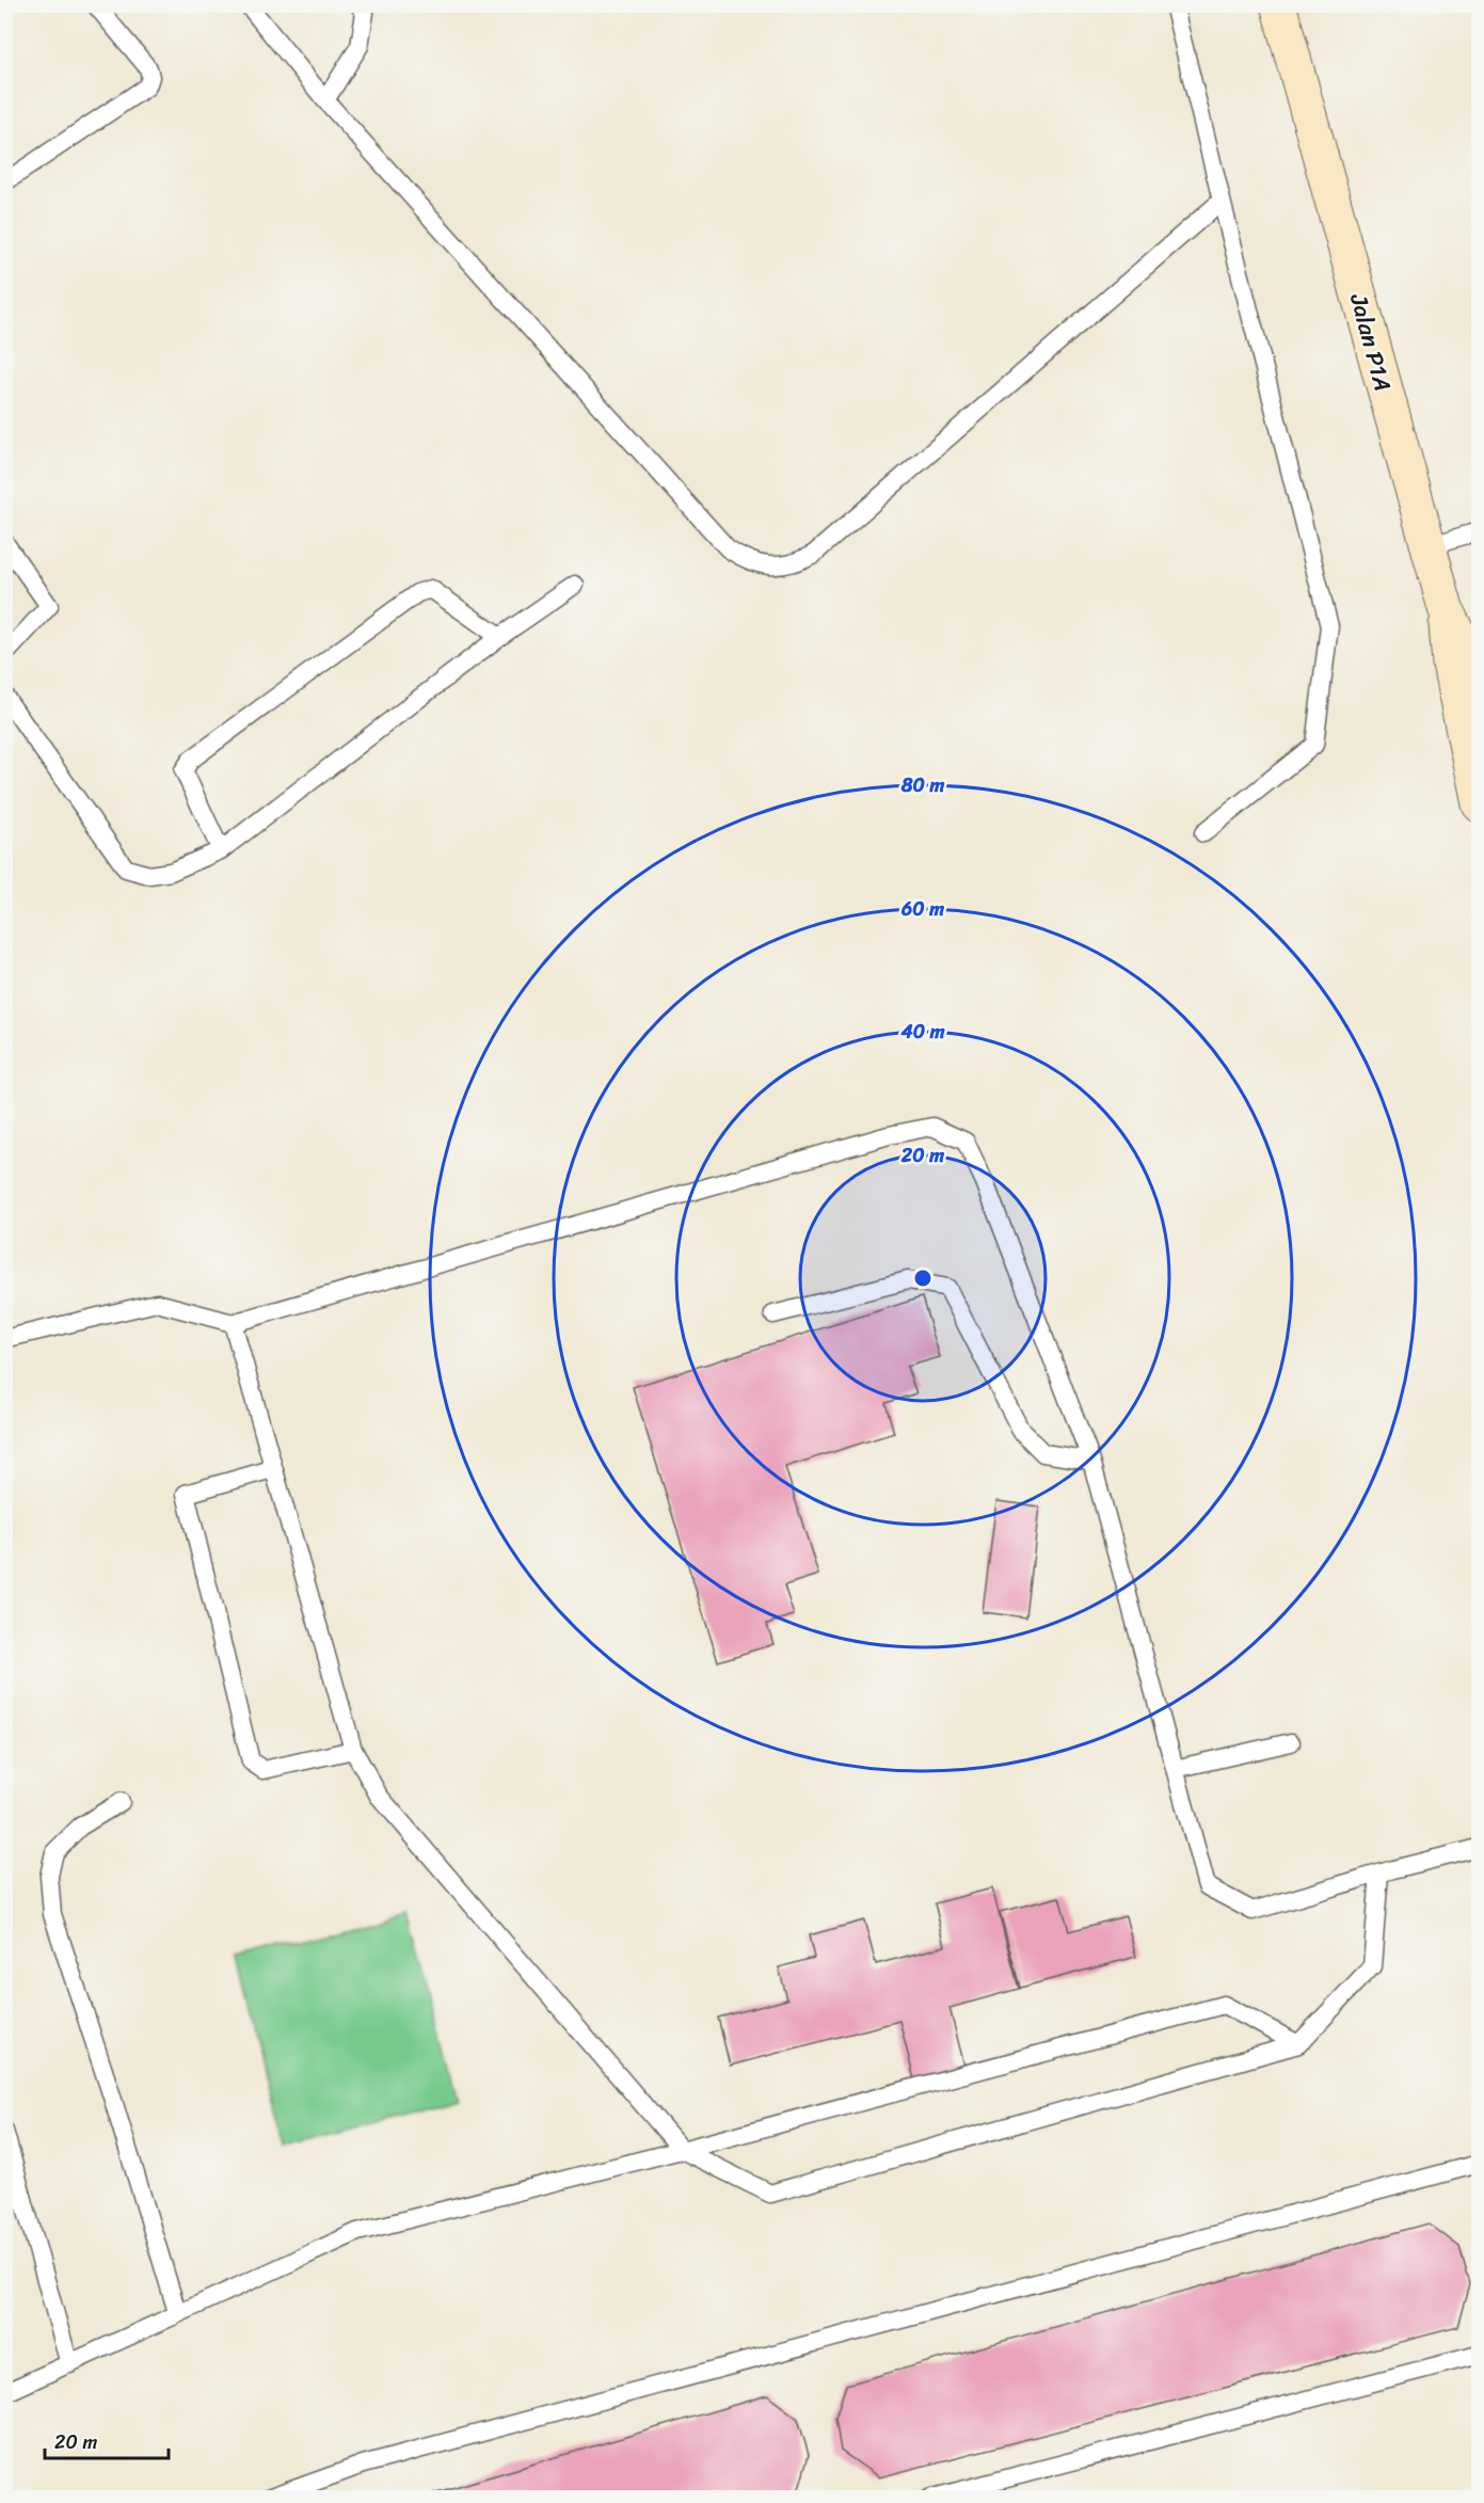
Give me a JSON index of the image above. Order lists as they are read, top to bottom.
{
  "streets": {
    "main road": ["Jalan P1A"]
  },
  "scale_bar": "20 m",
  "rings": [
    "80 m",
    "60 m",
    "40 m",
    "20 m"
  ]
}
